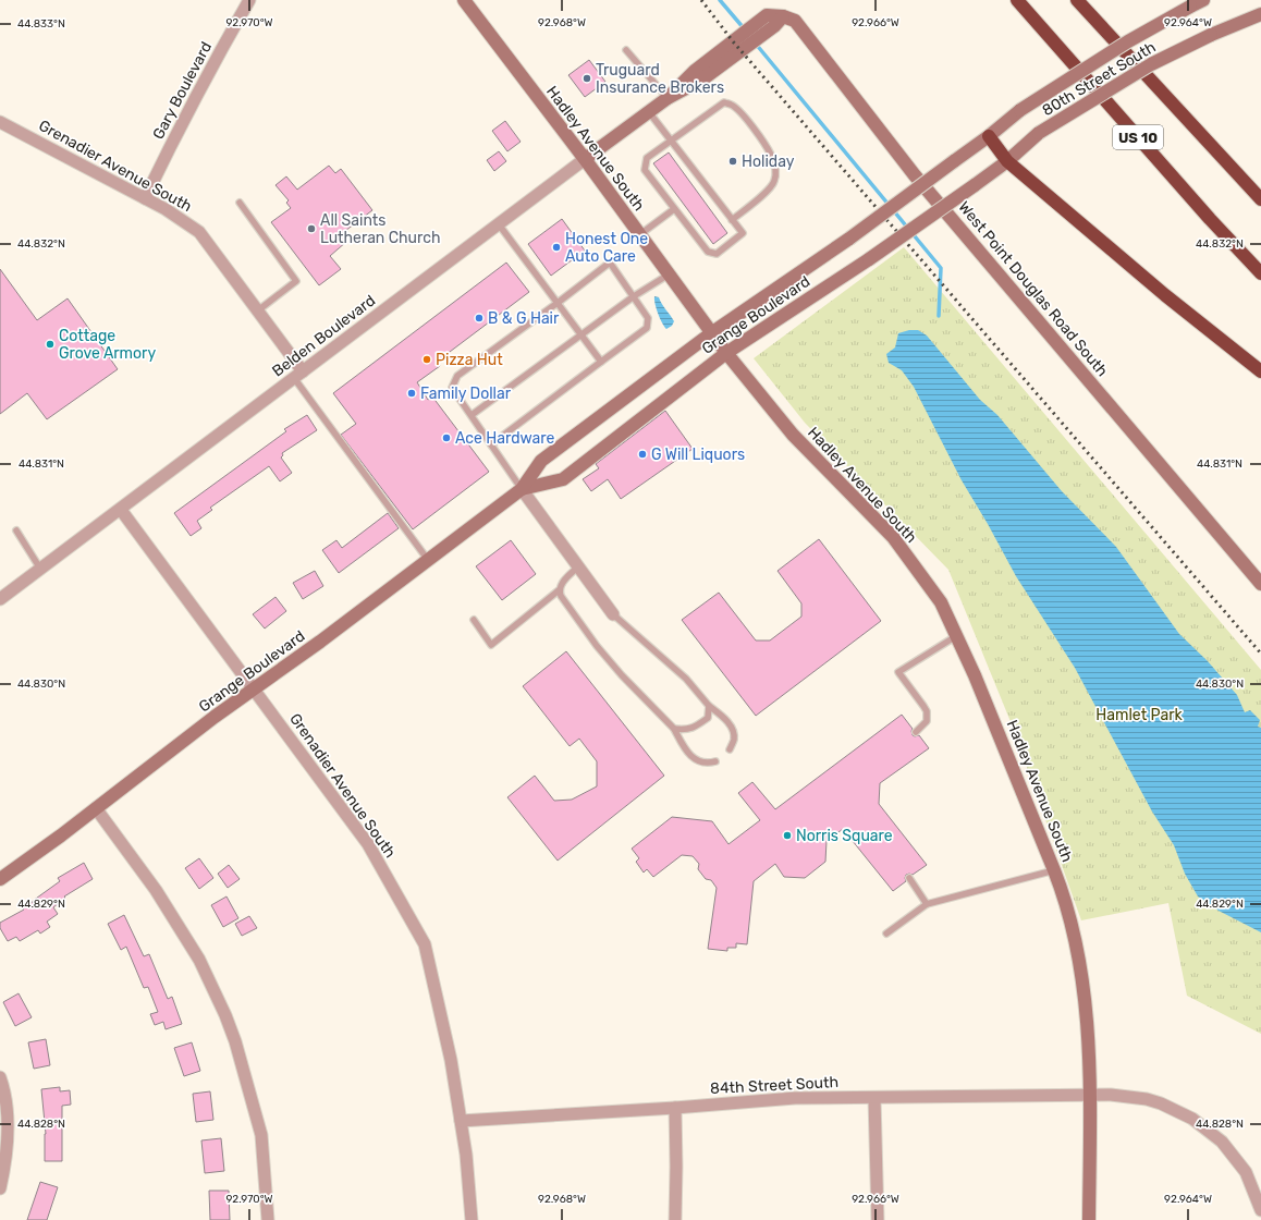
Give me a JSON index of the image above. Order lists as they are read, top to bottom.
{
  "streets": {
    "highway": ["US 10"],
    "street": [
      "80th Street South",
      "Gary Boulevard",
      "Hadley Avenue South",
      "Grenadier Avenue South",
      "West Point Douglas Road South",
      "Grange Boulevard",
      "Belden Boulevard",
      "84th Street South"
    ]
  },
  "crossings": [
    ["80th Street South", "Grange Boulevard"],
    ["Gary Boulevard", "Grenadier Avenue South"],
    ["Hadley Avenue South", "Grange Boulevard"],
    ["Hadley Avenue South", "Belden Boulevard"],
    ["Hadley Avenue South", "84th Street South"],
    ["Grenadier Avenue South", "Grange Boulevard"],
    ["Grenadier Avenue South", "Belden Boulevard"],
    ["Grenadier Avenue South", "84th Street South"],
    ["West Point Douglas Road South", "Belden Boulevard"]
  ],
  "parks": ["Hamlet Park"],
  "places": [
    "Truguard Insurance Brokers",
    "Holiday",
    "All Saints Lutheran Church",
    "Honest One Auto Care",
    "B & G Hair",
    "Cottage Grove Armory",
    "Pizza Hut",
    "Family Dollar",
    "Ace Hardware",
    "G Will Liquors",
    "Norris Square"
  ],
  "coordinates": [
    "92.970°W",
    "92.968°W",
    "92.966°W",
    "92.964°W",
    "44.833°N",
    "44.832°N",
    "44.831°N",
    "44.830°N",
    "44.829°N",
    "44.828°N"
  ]
}
